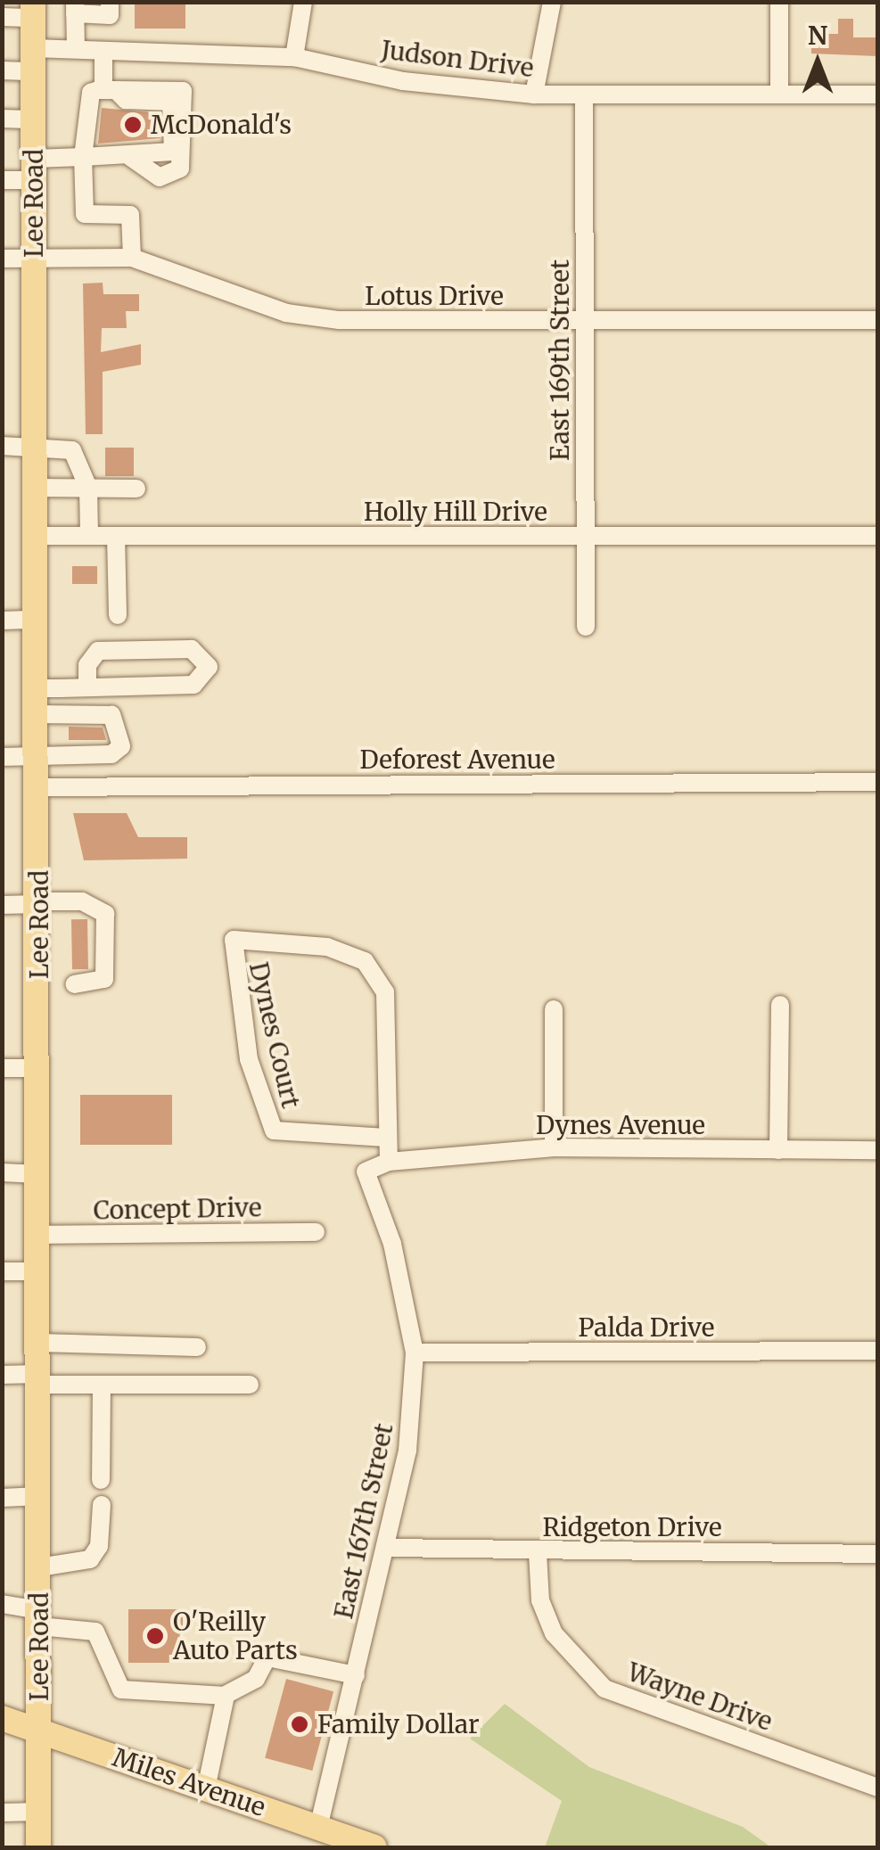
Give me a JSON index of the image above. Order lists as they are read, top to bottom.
{
  "streets": {
    "main road": ["Lee Road", "Miles Avenue"],
    "street": [
      "Judson Drive",
      "Lotus Drive",
      "East 169th Street",
      "Holly Hill Drive",
      "Deforest Avenue",
      "Dynes Court",
      "Dynes Avenue",
      "Concept Drive",
      "Palda Drive",
      "East 167th Street",
      "Ridgeton Drive",
      "Wayne Drive"
    ]
  },
  "crossings": [
    ["Judson Drive", "Lee Road"],
    ["Judson Drive", "East 169th Street"],
    ["Lee Road", "Lotus Drive"],
    ["Lee Road", "Holly Hill Drive"],
    ["Lee Road", "Deforest Avenue"],
    ["Lee Road", "Concept Drive"],
    ["Lee Road", "Miles Avenue"],
    ["Lotus Drive", "East 169th Street"],
    ["East 169th Street", "Holly Hill Drive"],
    ["Dynes Court", "Dynes Avenue"],
    ["Dynes Avenue", "East 167th Street"],
    ["Palda Drive", "East 167th Street"],
    ["East 167th Street", "Ridgeton Drive"],
    ["East 167th Street", "Miles Avenue"],
    ["Ridgeton Drive", "Wayne Drive"]
  ],
  "places": ["McDonald's", "O'Reilly Auto Parts", "Family Dollar"],
  "north": "top"
}
